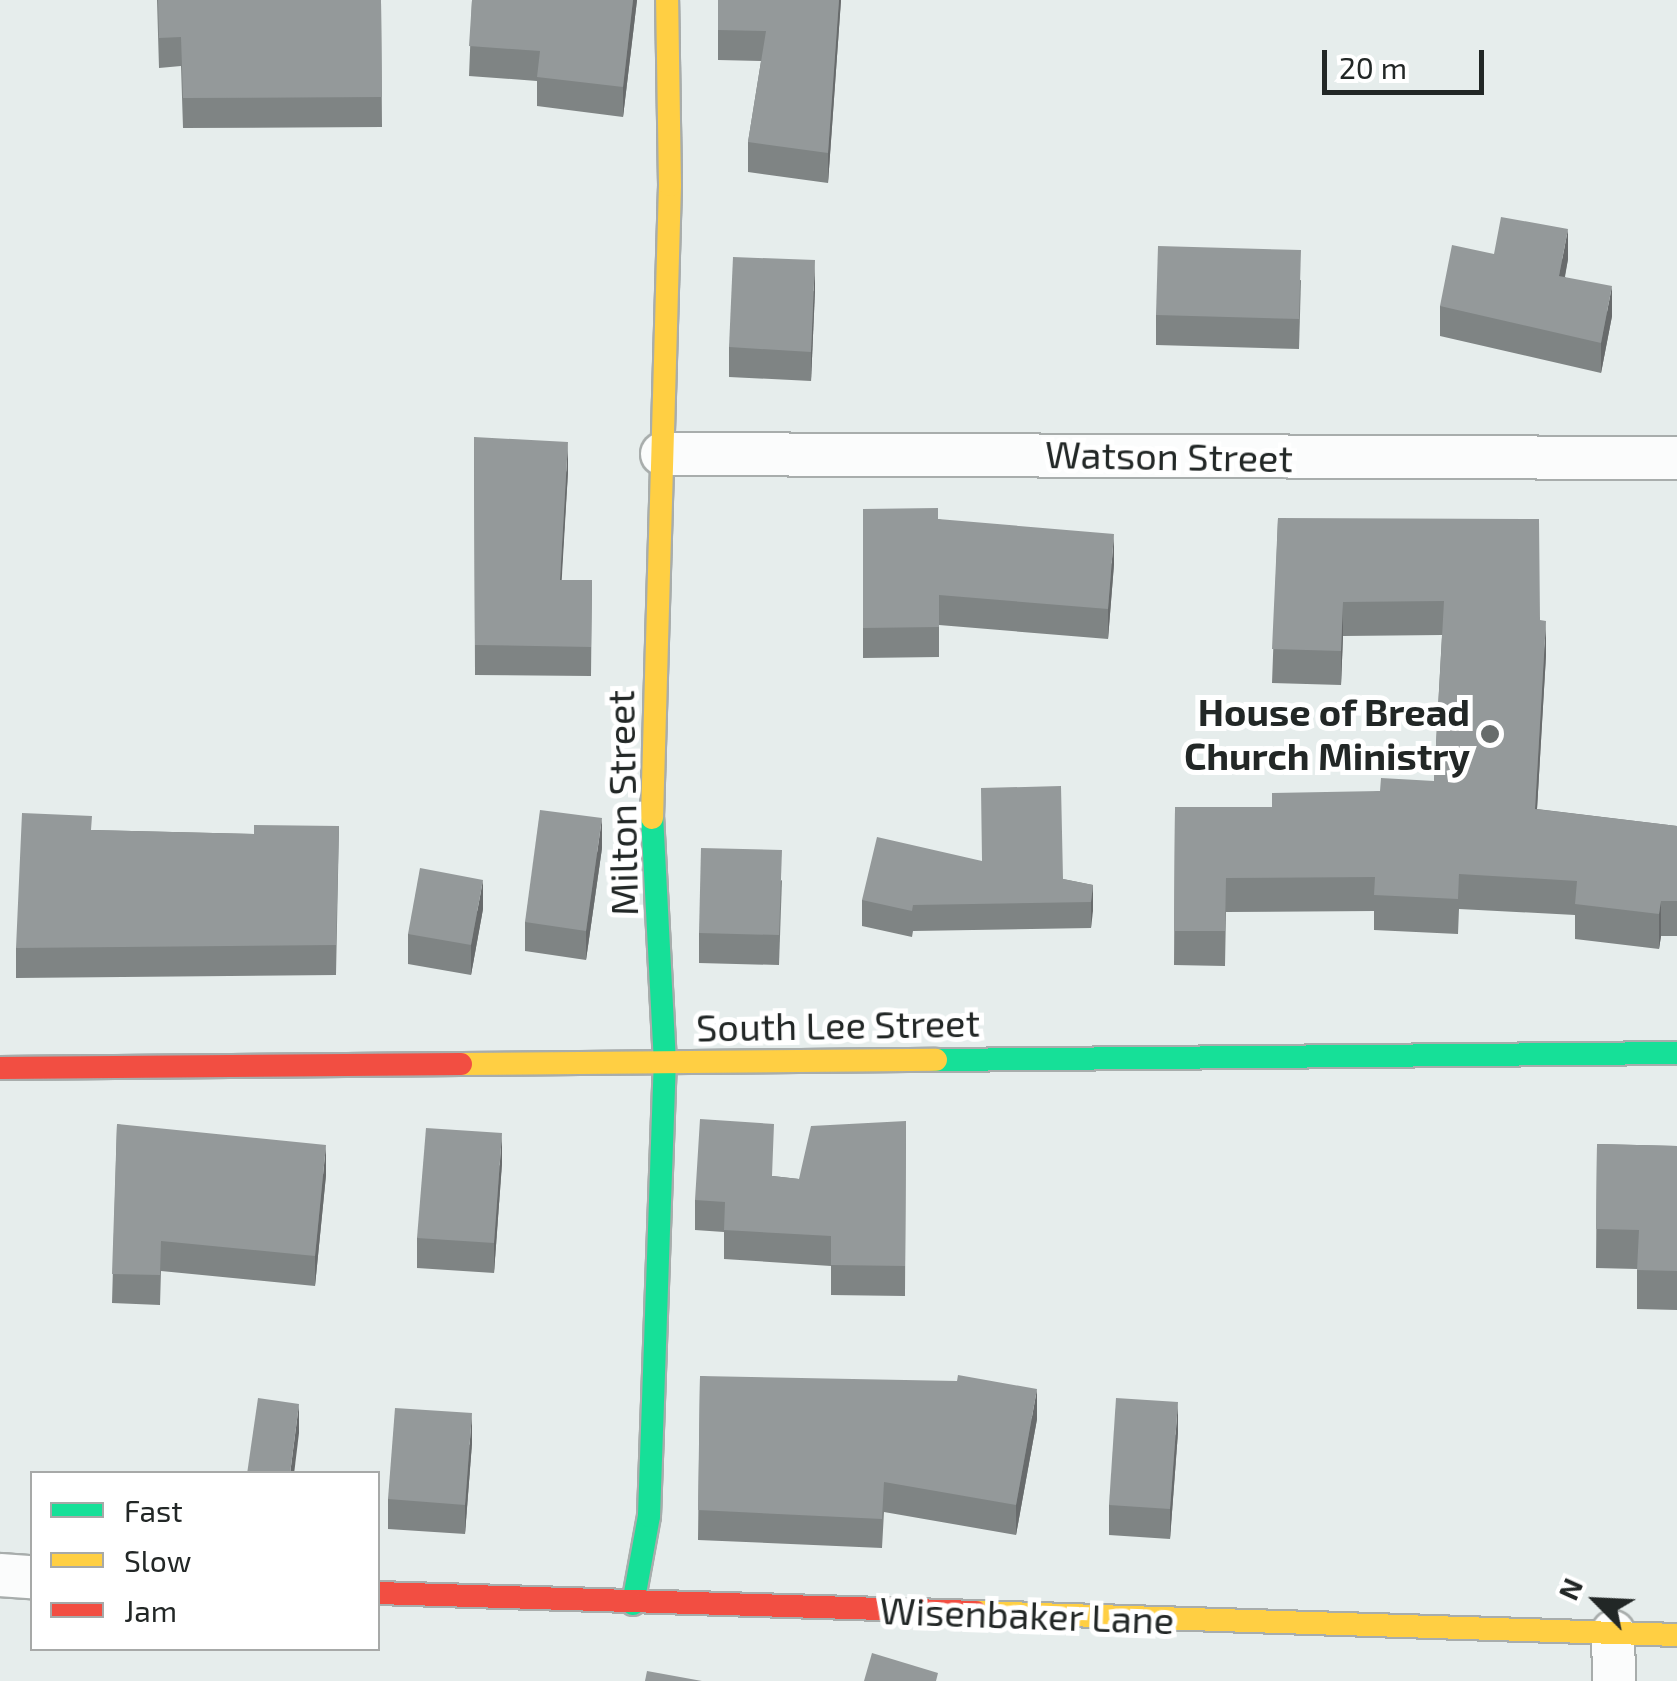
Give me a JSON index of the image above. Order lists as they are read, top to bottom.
{
  "streets": {
    "street": [
      "Watson Street",
      "Milton Street",
      "South Lee Street",
      "Wisenbaker Lane"
    ]
  },
  "crossings": [
    ["Watson Street", "Milton Street"],
    ["Milton Street", "South Lee Street"],
    ["Milton Street", "Wisenbaker Lane"]
  ],
  "places": ["House of Bread Church Ministry"],
  "legend": ["Fast", "Slow", "Jam"],
  "scale_bar": "20 m",
  "north": "top left"
}
